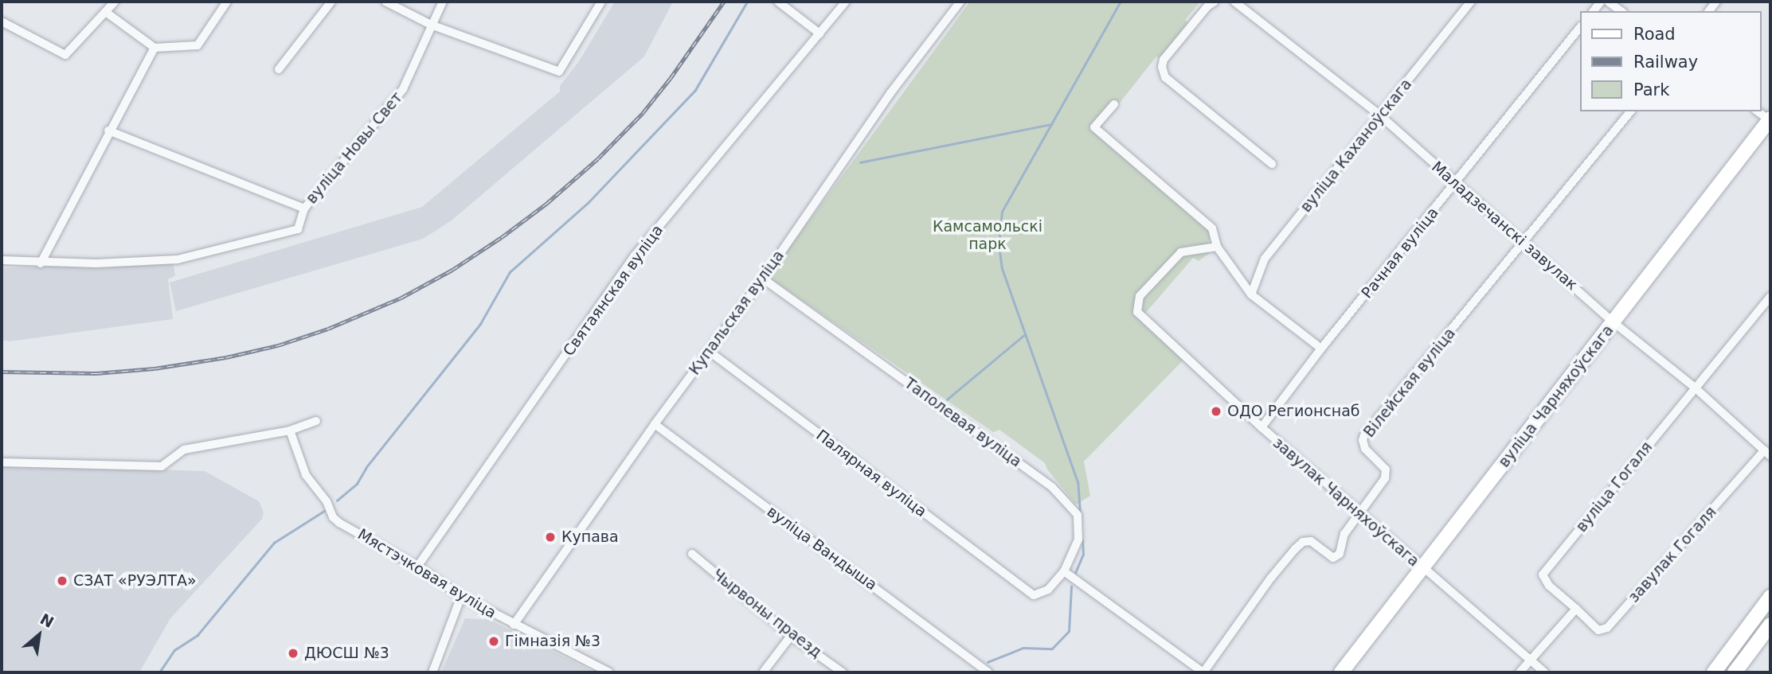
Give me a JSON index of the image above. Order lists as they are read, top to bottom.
{
  "streets": {
    "main road": ["вуліца Чарняхоўскага"],
    "street": [
      "вуліца Каханоўскага",
      "вуліца Новы Свет",
      "Маладзечанскі завулак",
      "Рачная вуліца",
      "Святаянская вуліца",
      "Купальская вуліца",
      "Вілейская вуліца",
      "Таполевая вуліца",
      "Палярная вуліца",
      "вуліца Гогаля",
      "завулак Чарняхоўскага",
      "вуліца Вандыша",
      "завулак Гогаля",
      "Мястэчковая вуліца",
      "Чырвоны праезд"
    ]
  },
  "crossings": [
    ["вуліца Каханоўскага", "Маладзечанскі завулак"],
    ["Маладзечанскі завулак", "Рачная вуліца"],
    ["Маладзечанскі завулак", "Вілейская вуліца"],
    ["Маладзечанскі завулак", "вуліца Чарняхоўскага"],
    ["Маладзечанскі завулак", "вуліца Гогаля"],
    ["Маладзечанскі завулак", "завулак Гогаля"],
    ["Рачная вуліца", "завулак Чарняхоўскага"],
    ["Святаянская вуліца", "Мястэчковая вуліца"],
    ["Купальская вуліца", "Таполевая вуліца"],
    ["Купальская вуліца", "Палярная вуліца"],
    ["Купальская вуліца", "вуліца Вандыша"],
    ["Купальская вуліца", "Мястэчковая вуліца"],
    ["Вілейская вуліца", "завулак Чарняхоўскага"],
    ["вуліца Чарняхоўскага", "завулак Чарняхоўскага"],
    ["Таполевая вуліца", "Палярная вуліца"],
    ["вуліца Гогаля", "завулак Гогаля"]
  ],
  "parks": ["Камсамольскі парк"],
  "places": [
    "ОДО Регионснаб",
    "Купава",
    "СЗАТ «РУЭЛТА»",
    "Гімназія №3",
    "ДЮСШ №3"
  ],
  "legend": ["Road", "Railway", "Park"],
  "north": "top right"
}
